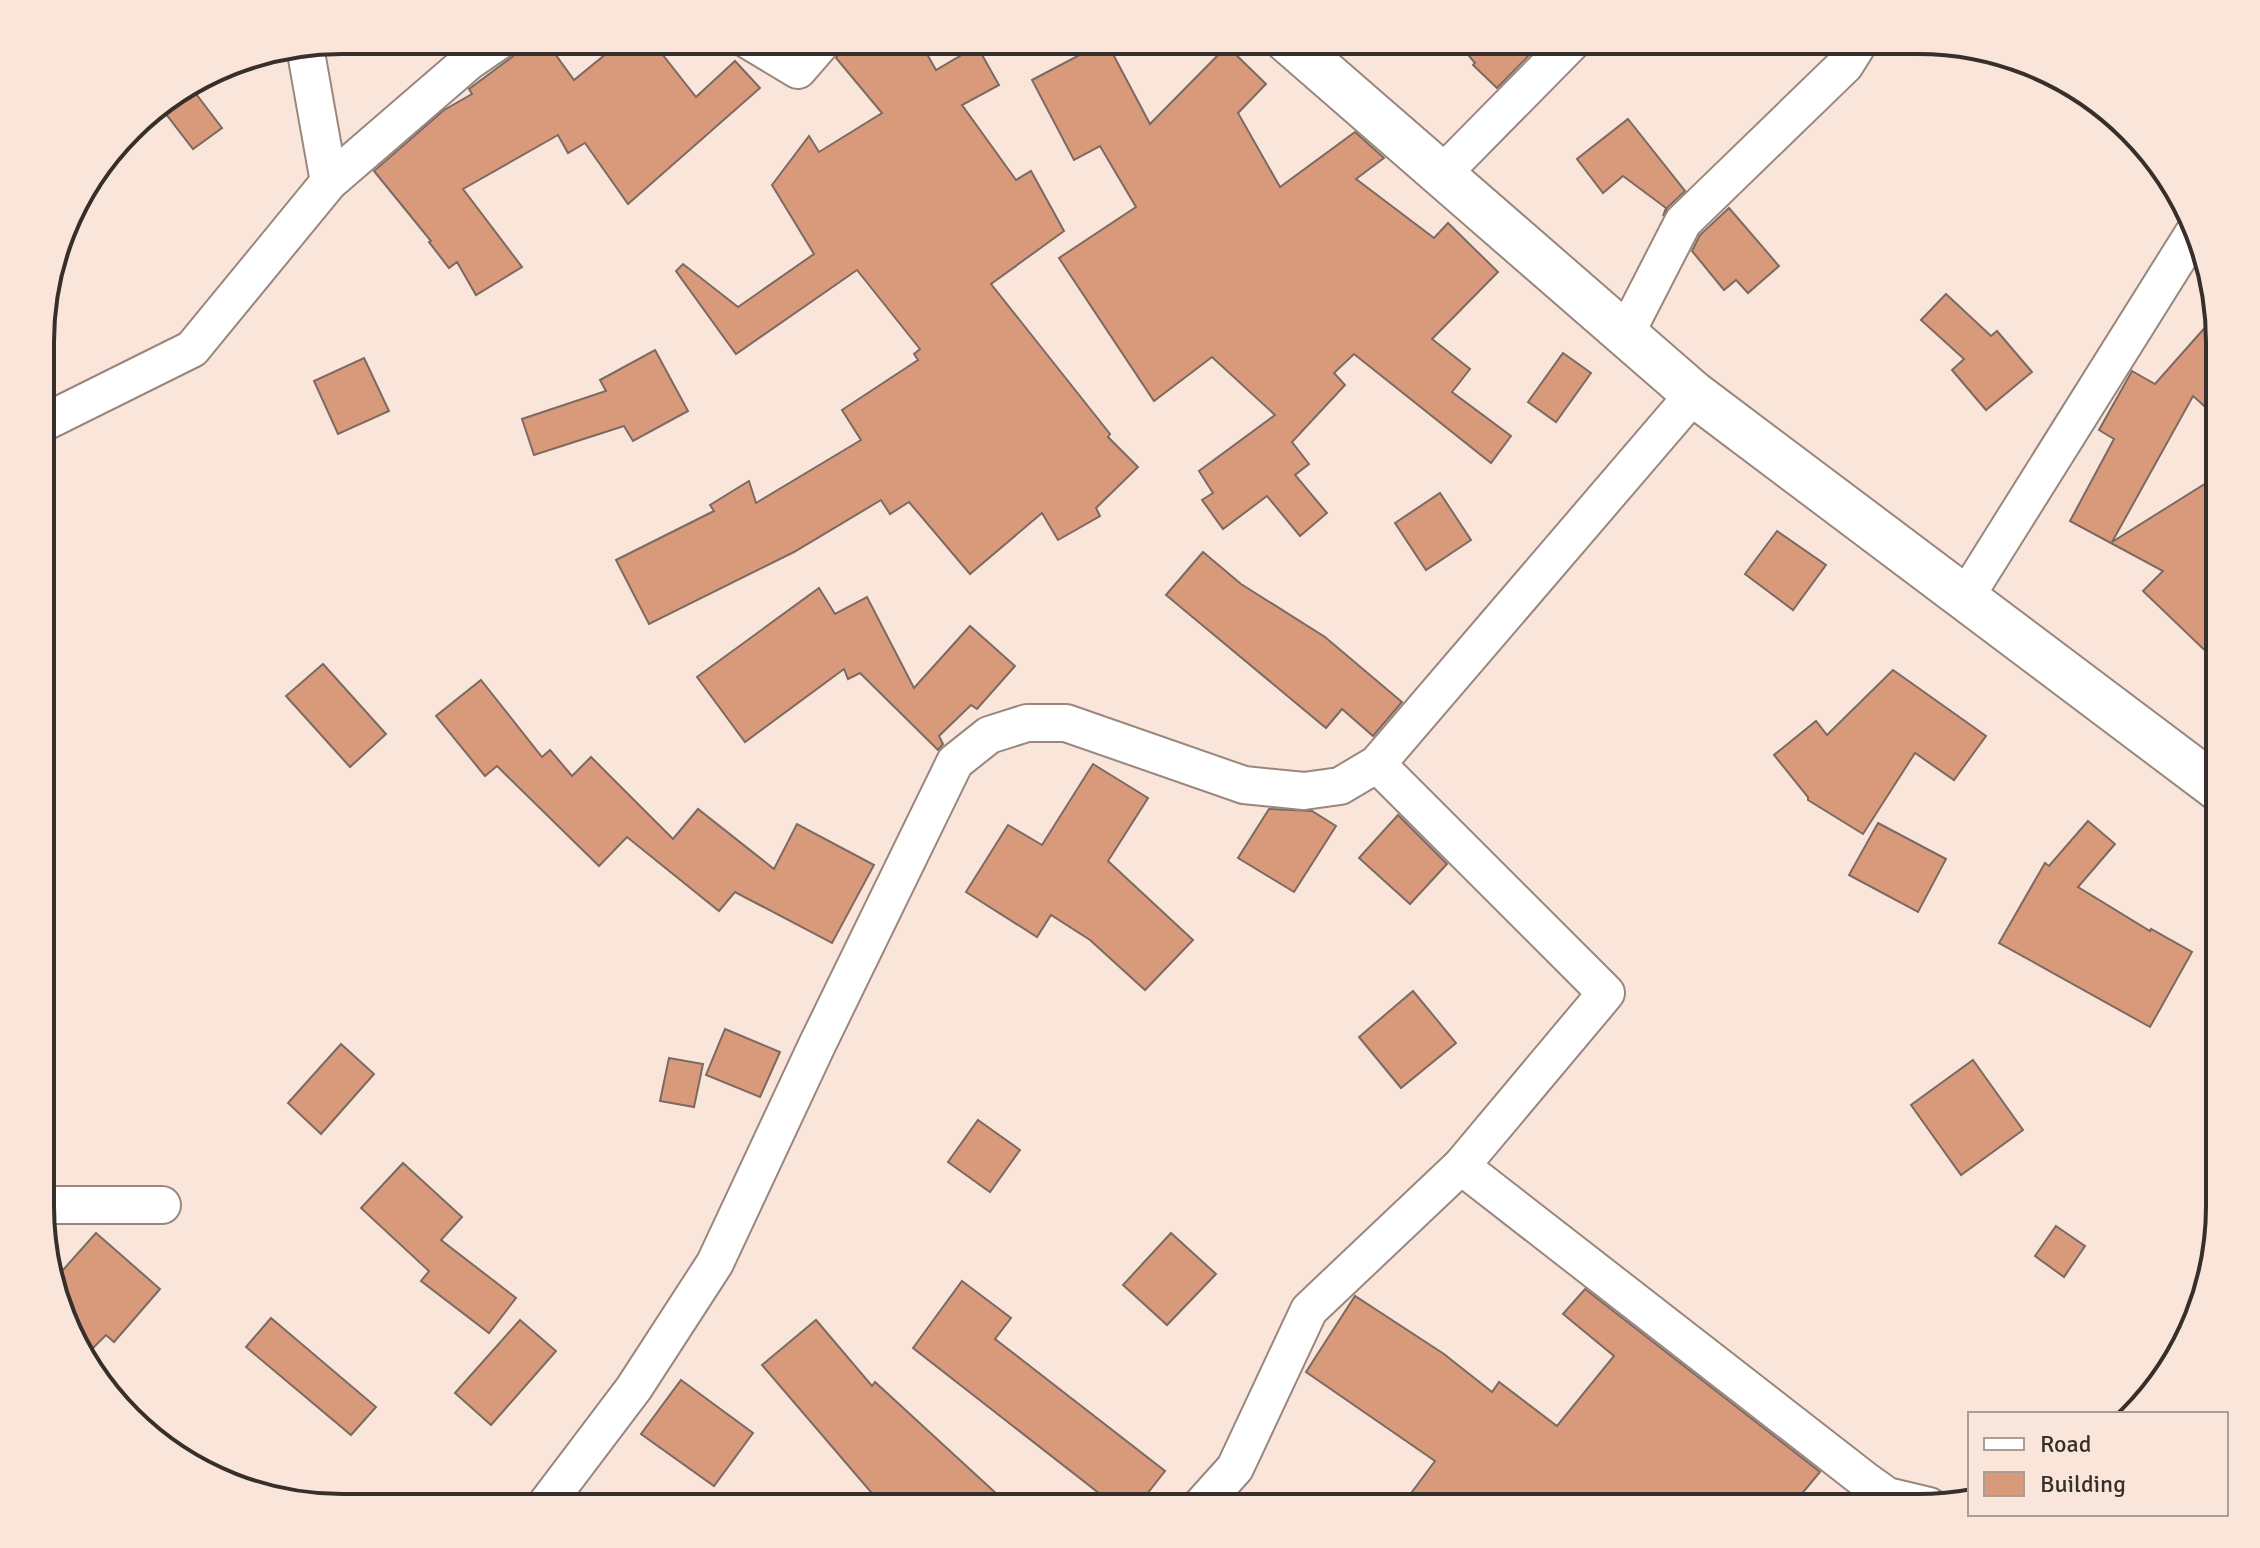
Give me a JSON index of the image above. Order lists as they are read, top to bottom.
{
  "legend": ["Road", "Building"]
}
